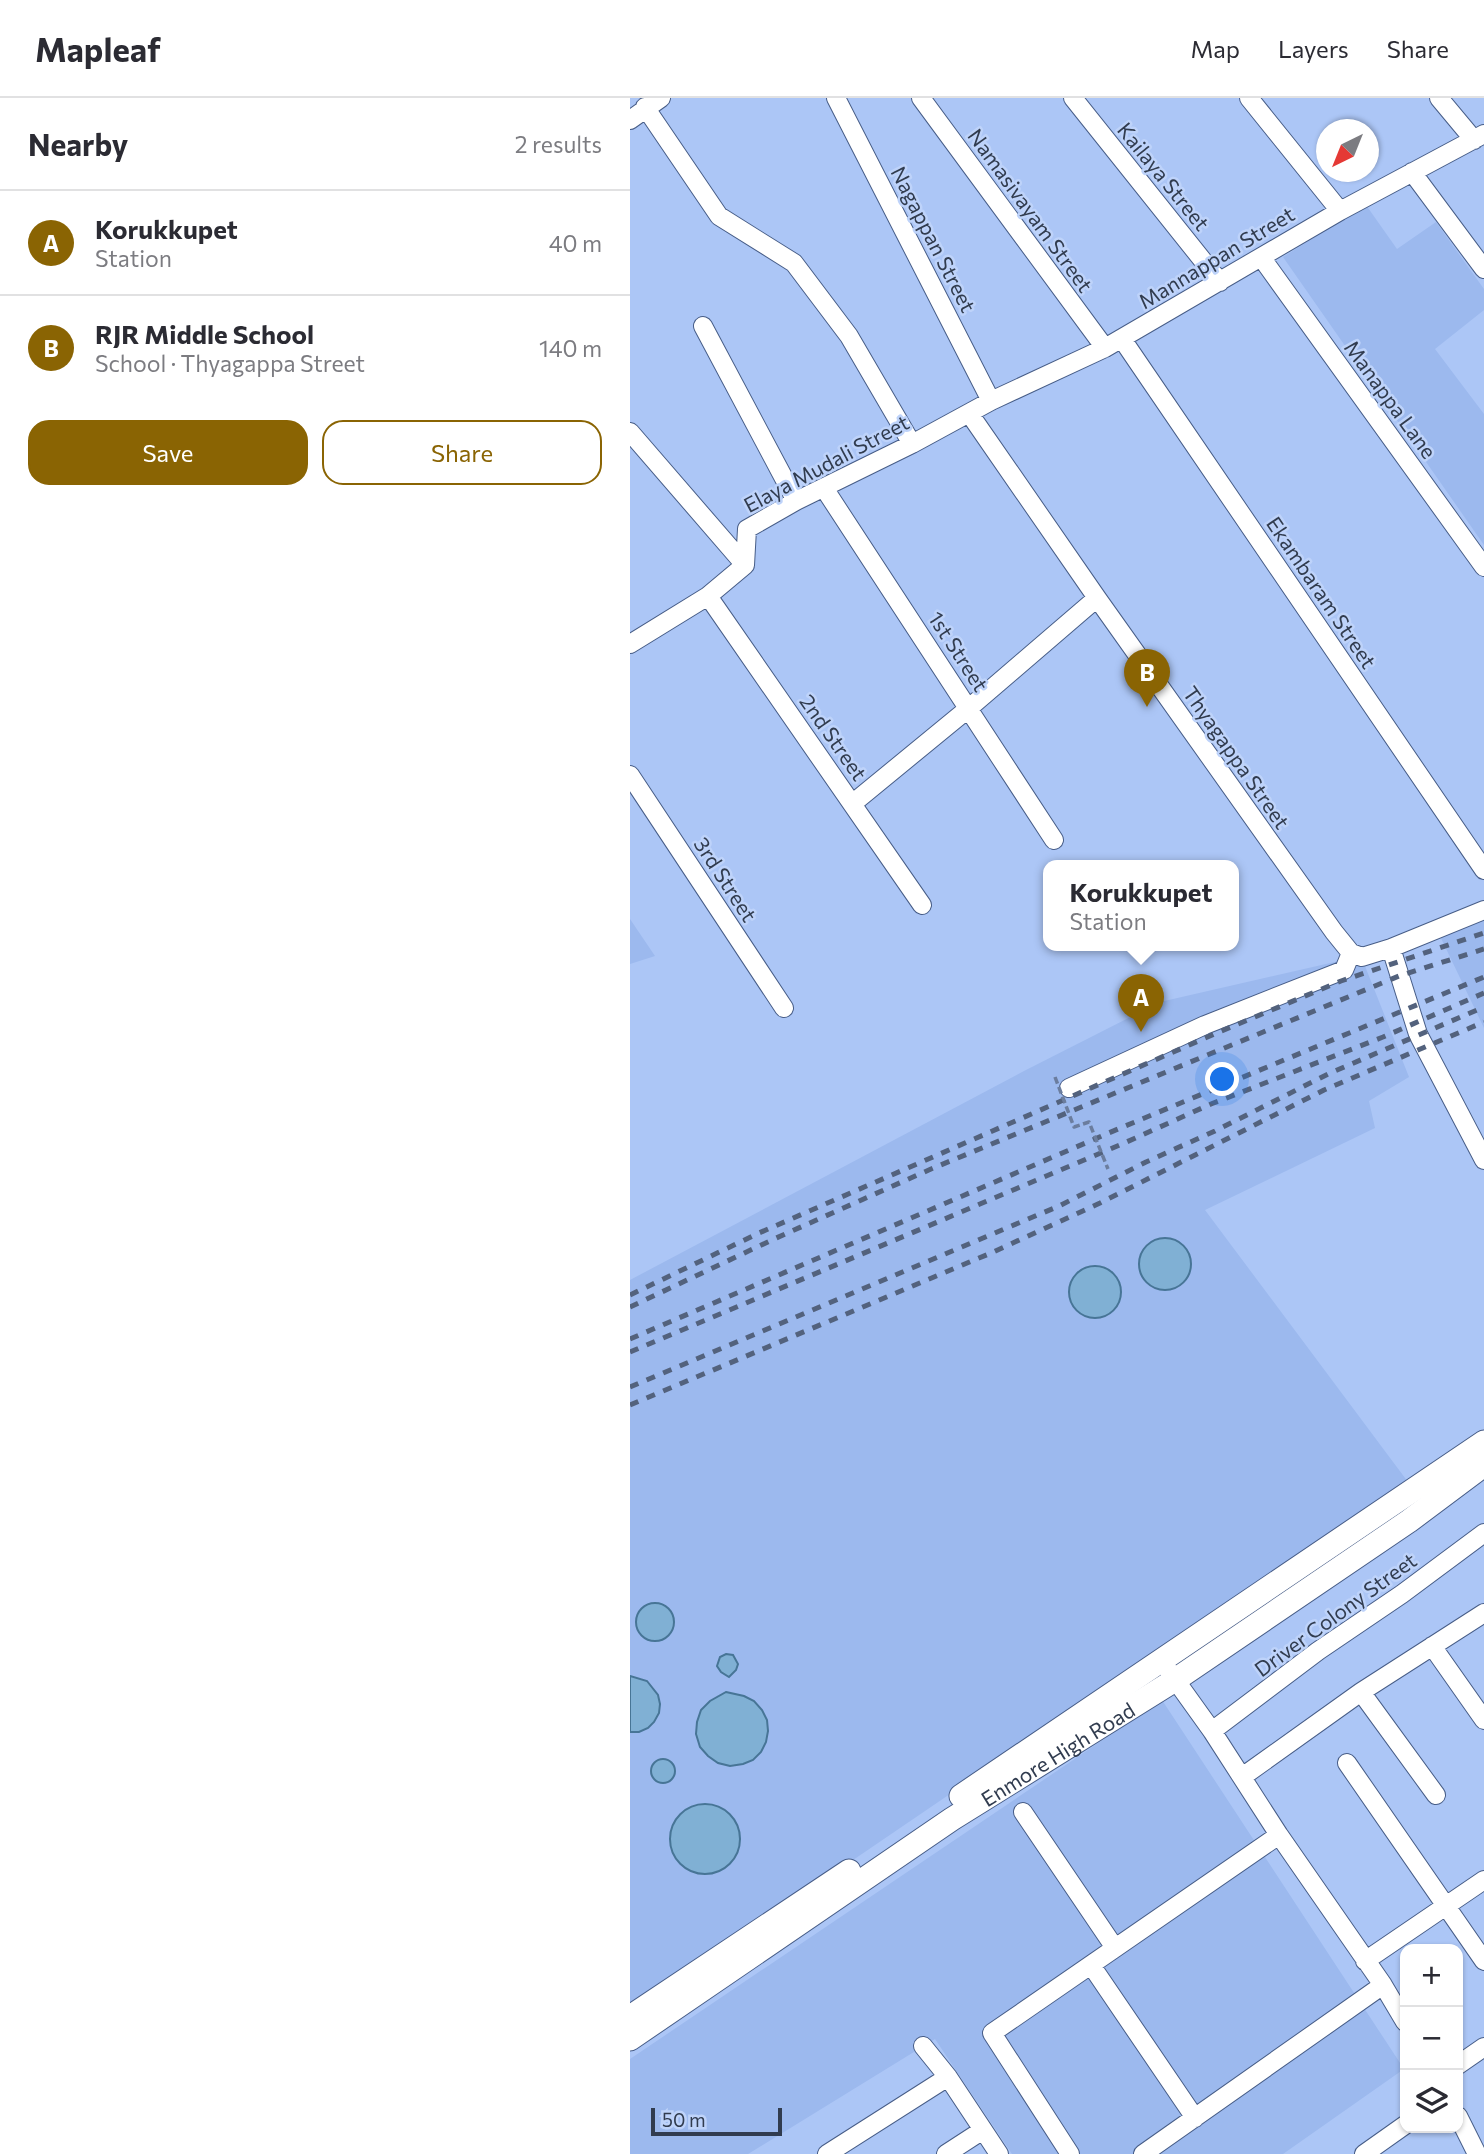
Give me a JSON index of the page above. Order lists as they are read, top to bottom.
{
  "streets": {
    "main road": ["Enmore High Road"],
    "street": [
      "Kailaya Street",
      "Namasivayam Street",
      "Nagappan Street",
      "Mannappan Street",
      "Manappa Lane",
      "Elaya Mudali Street",
      "Ekambaram Street",
      "1st Street",
      "2nd Street",
      "Thyagappa Street",
      "3rd Street",
      "Driver Colony Street"
    ]
  },
  "crossings": [
    ["Kailaya Street", "Mannappan Street"],
    ["Namasivayam Street", "Mannappan Street"],
    ["Nagappan Street", "Mannappan Street"],
    ["Mannappan Street", "Manappa Lane"],
    ["Mannappan Street", "Elaya Mudali Street"],
    ["Mannappan Street", "Ekambaram Street"],
    ["Mannappan Street", "Thyagappa Street"],
    ["Elaya Mudali Street", "1st Street"],
    ["Elaya Mudali Street", "Thyagappa Street"]
  ],
  "scale_bar": "50 m",
  "north": "bottom left",
  "page": {
    "header": "Mapleaf",
    "nav": ["Map", "Layers", "Share"],
    "heading": ["Nearby", "2 results"],
    "list": [
      {
        "mark": "A",
        "name": "Korukkupet",
        "note": "Station",
        "value": "40 m"
      },
      {
        "mark": "B",
        "name": "RJR Middle School",
        "note": "School · Thyagappa Street",
        "value": "140 m"
      }
    ],
    "buttons": ["Save", "Share"],
    "pins": ["B", "A"],
    "popup": ["Korukkupet", "Station"],
    "map_buttons": ["+", "−"],
    "scale": "50 m"
  }
}
